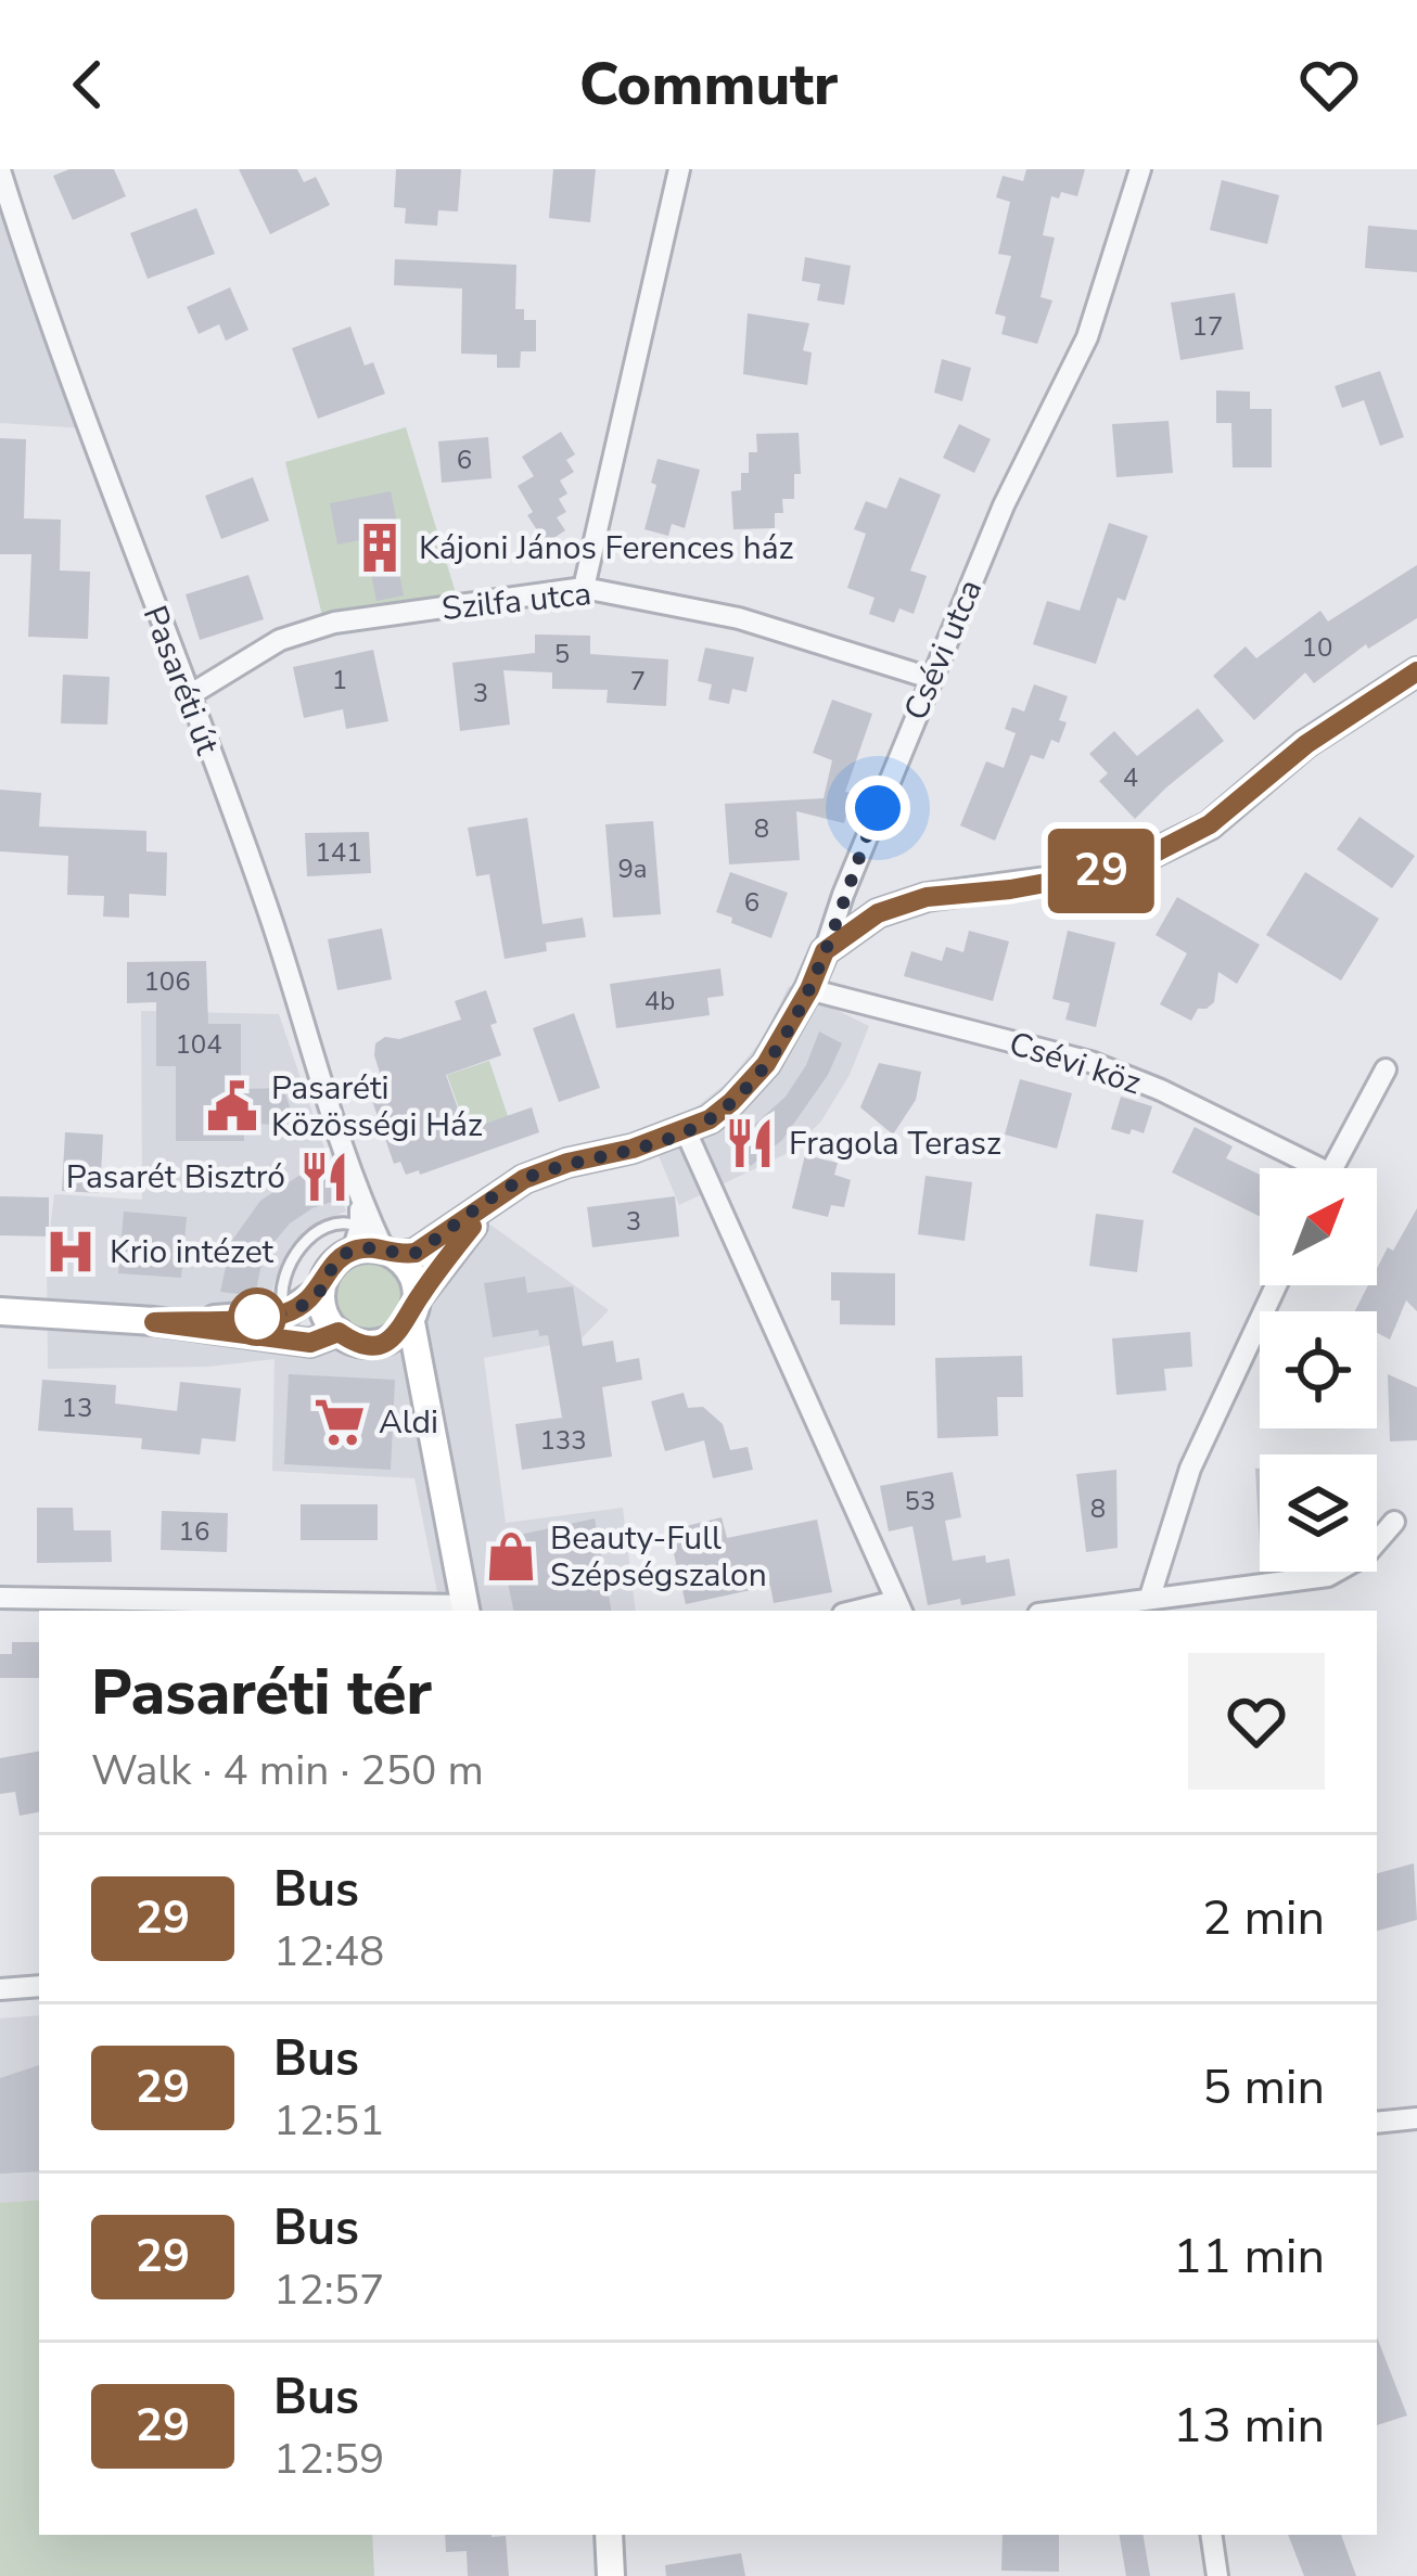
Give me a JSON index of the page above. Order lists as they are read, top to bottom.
{
  "streets": {
    "street": [
      "Szilfa utca",
      "Csévi utca",
      "Pasaréti út",
      "Csévi köz"
    ]
  },
  "crossings": [
    ["Szilfa utca", "Csévi utca"],
    ["Szilfa utca", "Pasaréti út"],
    ["Csévi utca", "Pasaréti út"],
    ["Csévi utca", "Csévi köz"]
  ],
  "places": {
    "building": ["Kájoni János Ferences ház"],
    "public building": ["Pasaréti Közösségi Ház"],
    "restaurant": ["Fragola Terasz", "Pasarét Bisztró"],
    "hospital": ["Krio intézet"],
    "supermarket": ["Aldi"],
    "shop": ["Beauty-Full Szépségszalon"]
  },
  "lines": ["bus line 29"],
  "house_numbers": [
    "17",
    "6",
    "10",
    "5",
    "1",
    "7",
    "3",
    "4",
    "8",
    "141",
    "9a",
    "6",
    "106",
    "4b",
    "104",
    "3",
    "13",
    "133",
    "53",
    "8",
    "16"
  ],
  "north": "top right",
  "page": {
    "header": "Commutr",
    "on_map": "29",
    "heading": ["Pasaréti tér", "Walk · 4 min · 250 m"],
    "list": [
      {
        "mark": "29",
        "name": "Bus",
        "note": "12:48",
        "value": "2 min"
      },
      {
        "mark": "29",
        "name": "Bus",
        "note": "12:51",
        "value": "5 min"
      },
      {
        "mark": "29",
        "name": "Bus",
        "note": "12:57",
        "value": "11 min"
      },
      {
        "mark": "29",
        "name": "Bus",
        "note": "12:59",
        "value": "13 min"
      }
    ]
  }
}
